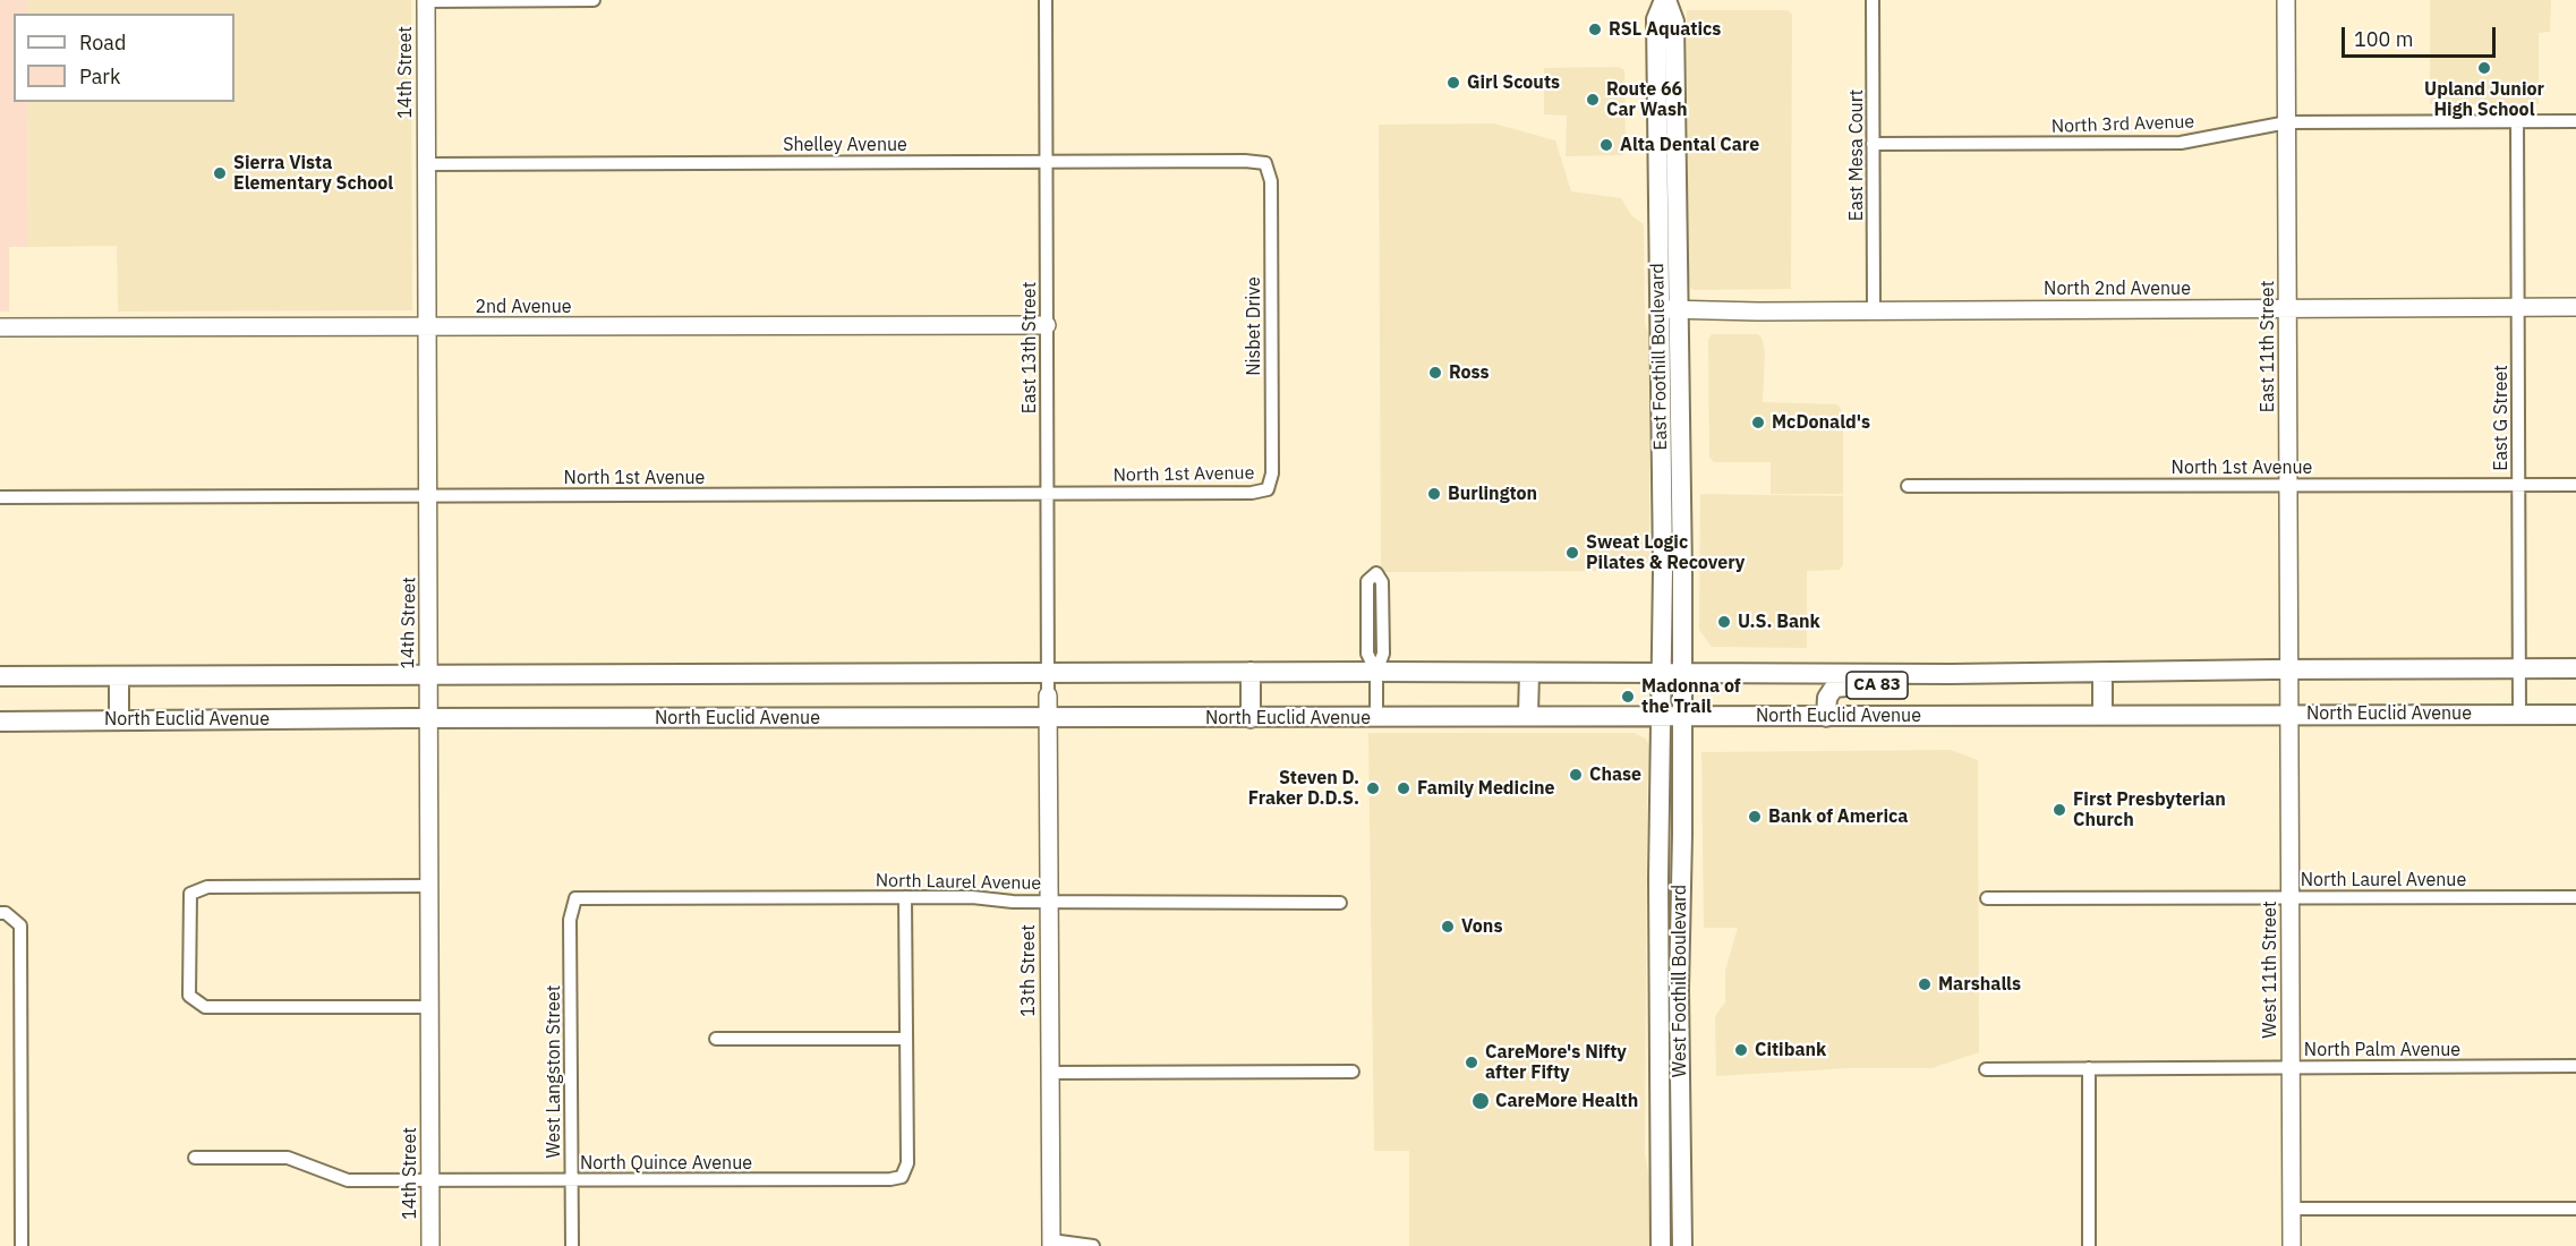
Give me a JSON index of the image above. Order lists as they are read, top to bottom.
{
  "streets": {
    "main road": [
      "East Foothill Boulevard",
      "CA 83",
      "North Euclid Avenue",
      "West Foothill Boulevard"
    ],
    "street": [
      "14th Street",
      "North 3rd Avenue",
      "Shelley Avenue",
      "East Mesa Court",
      "North 2nd Avenue",
      "2nd Avenue",
      "Nisbet Drive",
      "East 11th Street",
      "East 13th Street",
      "East G Street",
      "North 1st Avenue",
      "North Laurel Avenue",
      "West 11th Street",
      "13th Street",
      "North Palm Avenue",
      "West Langston Street",
      "North Quince Avenue"
    ]
  },
  "crossings": [
    ["14th Street", "Shelley Avenue"],
    ["14th Street", "2nd Avenue"],
    ["14th Street", "North 1st Avenue"],
    ["14th Street", "North Euclid Avenue"],
    ["14th Street", "North Quince Avenue"],
    ["North 3rd Avenue", "East Mesa Court"],
    ["North 3rd Avenue", "East 11th Street"],
    ["North 3rd Avenue", "East G Street"],
    ["Shelley Avenue", "Nisbet Drive"],
    ["Shelley Avenue", "East 13th Street"],
    ["East Mesa Court", "North 2nd Avenue"],
    ["North 2nd Avenue", "East 11th Street"],
    ["North 2nd Avenue", "East Foothill Boulevard"],
    ["North 2nd Avenue", "East G Street"],
    ["2nd Avenue", "East 13th Street"],
    ["Nisbet Drive", "North 1st Avenue"],
    ["East 11th Street", "North 1st Avenue"],
    ["East 11th Street", "West 11th Street"],
    ["East 13th Street", "North 1st Avenue"],
    ["East 13th Street", "13th Street"],
    ["East Foothill Boulevard", "North Euclid Avenue"],
    ["East Foothill Boulevard", "West Foothill Boulevard"],
    ["East G Street", "North 1st Avenue"],
    ["East G Street", "North Euclid Avenue"],
    ["CA 83", "North Euclid Avenue"],
    ["North Euclid Avenue", "West 11th Street"],
    ["North Euclid Avenue", "13th Street"],
    ["North Euclid Avenue", "West Foothill Boulevard"],
    ["North Laurel Avenue", "West 11th Street"],
    ["North Laurel Avenue", "13th Street"],
    ["North Laurel Avenue", "West Langston Street"],
    ["West 11th Street", "North Palm Avenue"],
    ["West Langston Street", "North Quince Avenue"]
  ],
  "places": [
    "RSL Aquatics",
    "Upland Junior High School",
    "Girl Scouts",
    "Route 66 Car Wash",
    "Alta Dental Care",
    "Sierra Vista Elementary School",
    "Ross",
    "McDonald's",
    "Burlington",
    "Sweat Logic Pilates & Recovery",
    "U.S. Bank",
    "Madonna of the Trail",
    "Chase",
    "Steven D. Fraker D.D.S.",
    "Family Medicine",
    "First Presbyterian Church",
    "Bank of America",
    "Vons",
    "Marshalls",
    "Citibank",
    "CareMore's Nifty after Fifty",
    "CareMore Health"
  ],
  "legend": ["Road", "Park"],
  "scale_bar": "100 m"
}
